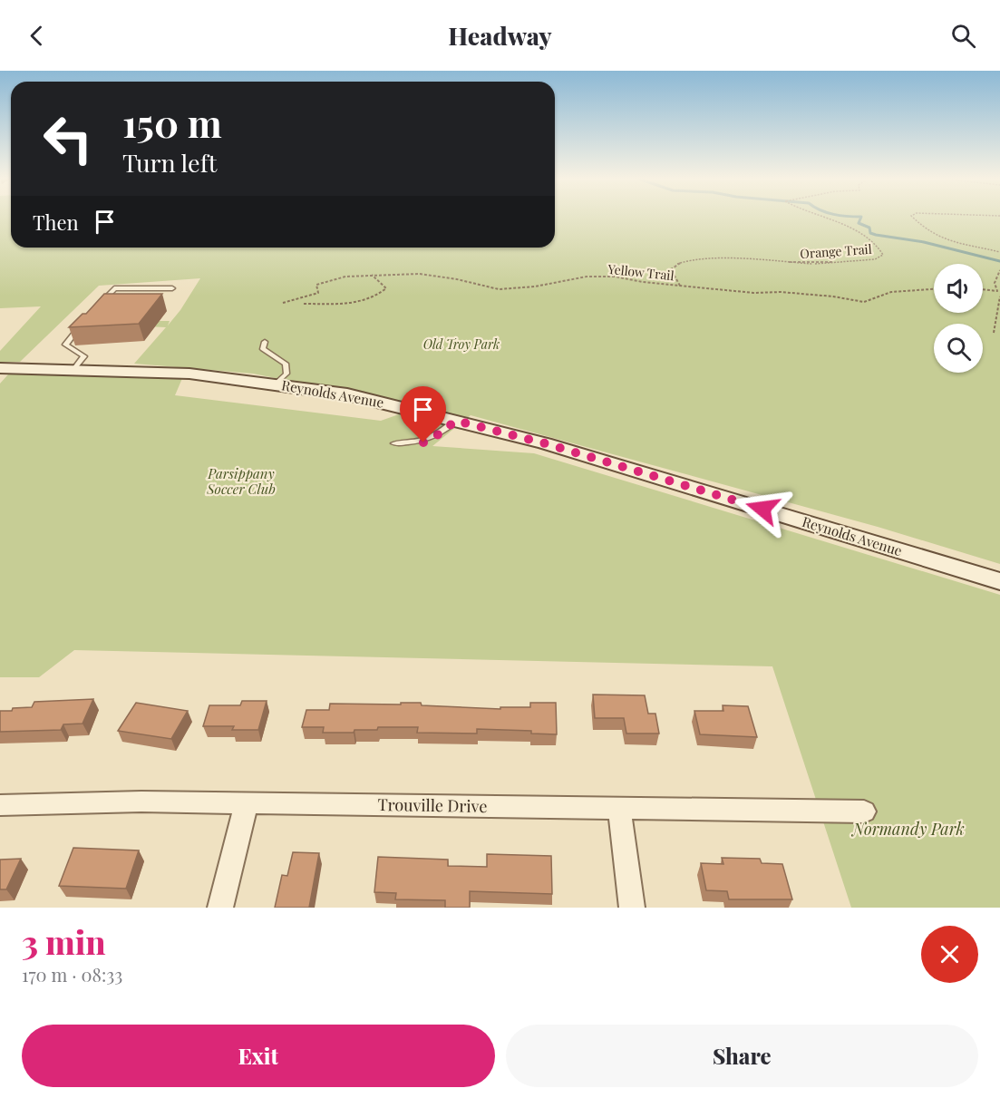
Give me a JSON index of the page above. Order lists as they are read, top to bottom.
{
  "streets": {
    "street": ["Reynolds Avenue", "Trouville Drive"],
    "path": ["Orange Trail", "Yellow Trail"]
  },
  "crossings": [
    ["Orange Trail", "Yellow Trail"]
  ],
  "parks": ["Old Troy Park", "Parsippany Soccer Club", "Normandy Park"],
  "page": {
    "header": "Headway",
    "turn": ["150 m", "Turn left"],
    "then": "Then",
    "heading": ["3 min", "170 m · 08:33"],
    "buttons": ["Exit", "Share"]
  }
}
